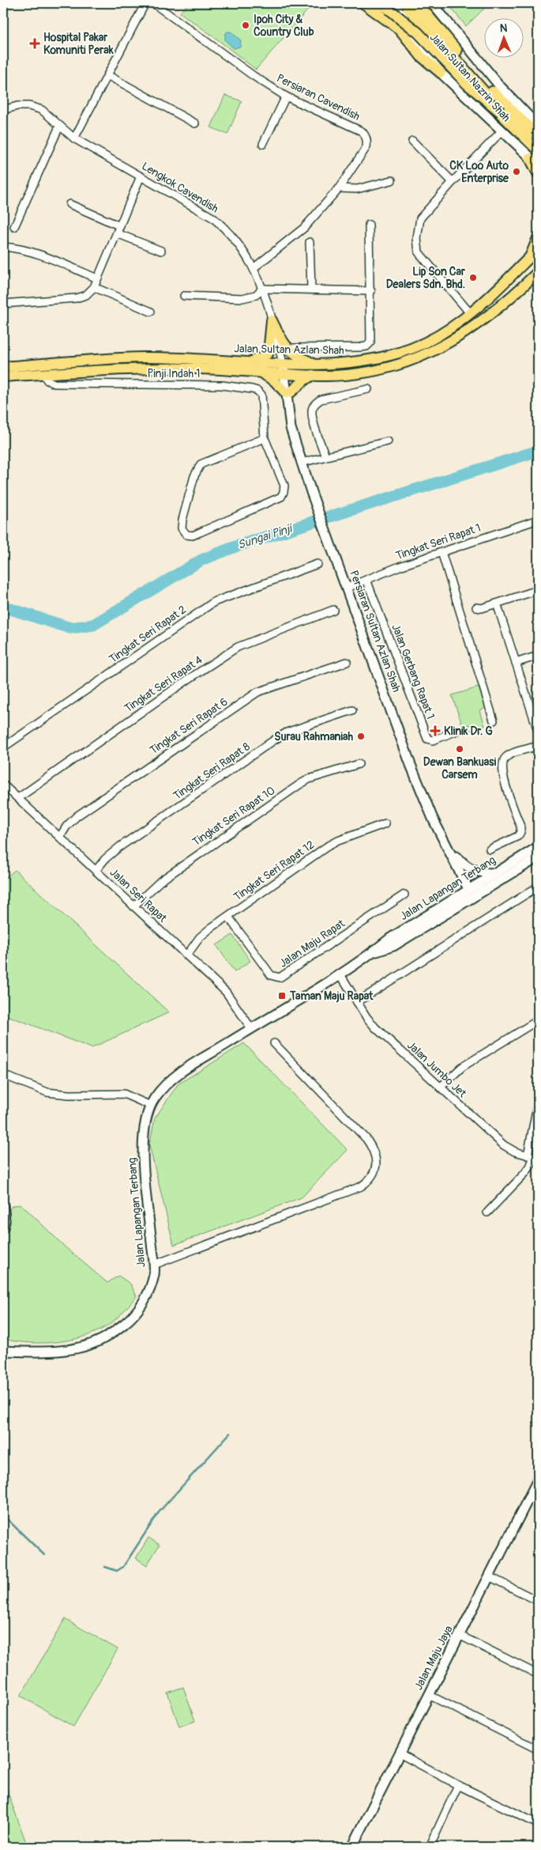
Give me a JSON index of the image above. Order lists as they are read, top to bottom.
{
  "streets": {
    "highway": ["Jalan Sultan Nazrin Shah"],
    "main road": ["Jalan Sultan Azlan Shah"],
    "street": [
      "Persiaran Cavendish",
      "Lengkok Cavendish",
      "Pinji Indah 1",
      "Tingkat Seri Rapat 1",
      "Persiaran Sultan Azlan Shah",
      "Tingkat Seri Rapat 2",
      "Jalan Gerbang Rapat 1",
      "Tingkat Seri Rapat 4",
      "Tingkat Seri Rapat 6",
      "Tingkat Seri Rapat 8",
      "Tingkat Seri Rapat 10",
      "Tingkat Seri Rapat 12",
      "Jalan Lapangan Terbang",
      "Jalan Seri Rapat",
      "Jalan Maju Rapat",
      "Jalan Jumbo Jet",
      "Jalan Maju Jaya"
    ]
  },
  "crossings": [
    ["Persiaran Cavendish", "Lengkok Cavendish"],
    ["Lengkok Cavendish", "Jalan Sultan Azlan Shah"],
    ["Lengkok Cavendish", "Persiaran Sultan Azlan Shah"],
    ["Jalan Sultan Azlan Shah", "Pinji Indah 1"],
    ["Jalan Sultan Azlan Shah", "Persiaran Sultan Azlan Shah"],
    ["Tingkat Seri Rapat 1", "Persiaran Sultan Azlan Shah"],
    ["Tingkat Seri Rapat 1", "Jalan Gerbang Rapat 1"],
    ["Persiaran Sultan Azlan Shah", "Jalan Lapangan Terbang"],
    ["Tingkat Seri Rapat 4", "Jalan Seri Rapat"],
    ["Tingkat Seri Rapat 6", "Jalan Seri Rapat"],
    ["Tingkat Seri Rapat 8", "Jalan Seri Rapat"],
    ["Tingkat Seri Rapat 10", "Jalan Seri Rapat"],
    ["Tingkat Seri Rapat 12", "Jalan Seri Rapat"],
    ["Tingkat Seri Rapat 12", "Jalan Maju Rapat"],
    ["Jalan Lapangan Terbang", "Jalan Seri Rapat"],
    ["Jalan Lapangan Terbang", "Jalan Jumbo Jet"]
  ],
  "water": ["Sungai Pinji"],
  "places": {
    "other": [
      "Ipoh City & Country Club",
      "CK Loo Auto Enterprise",
      "Lip Son Car Dealers Sdn. Bhd.",
      "Surau Rahmaniah",
      "Dewan Bankuasi Carsem"
    ],
    "health": ["Hospital Pakar Komuniti Perak", "Klinik Dr. G"],
    "transit": ["Taman Maju Rapat"]
  },
  "north": "top"
}
